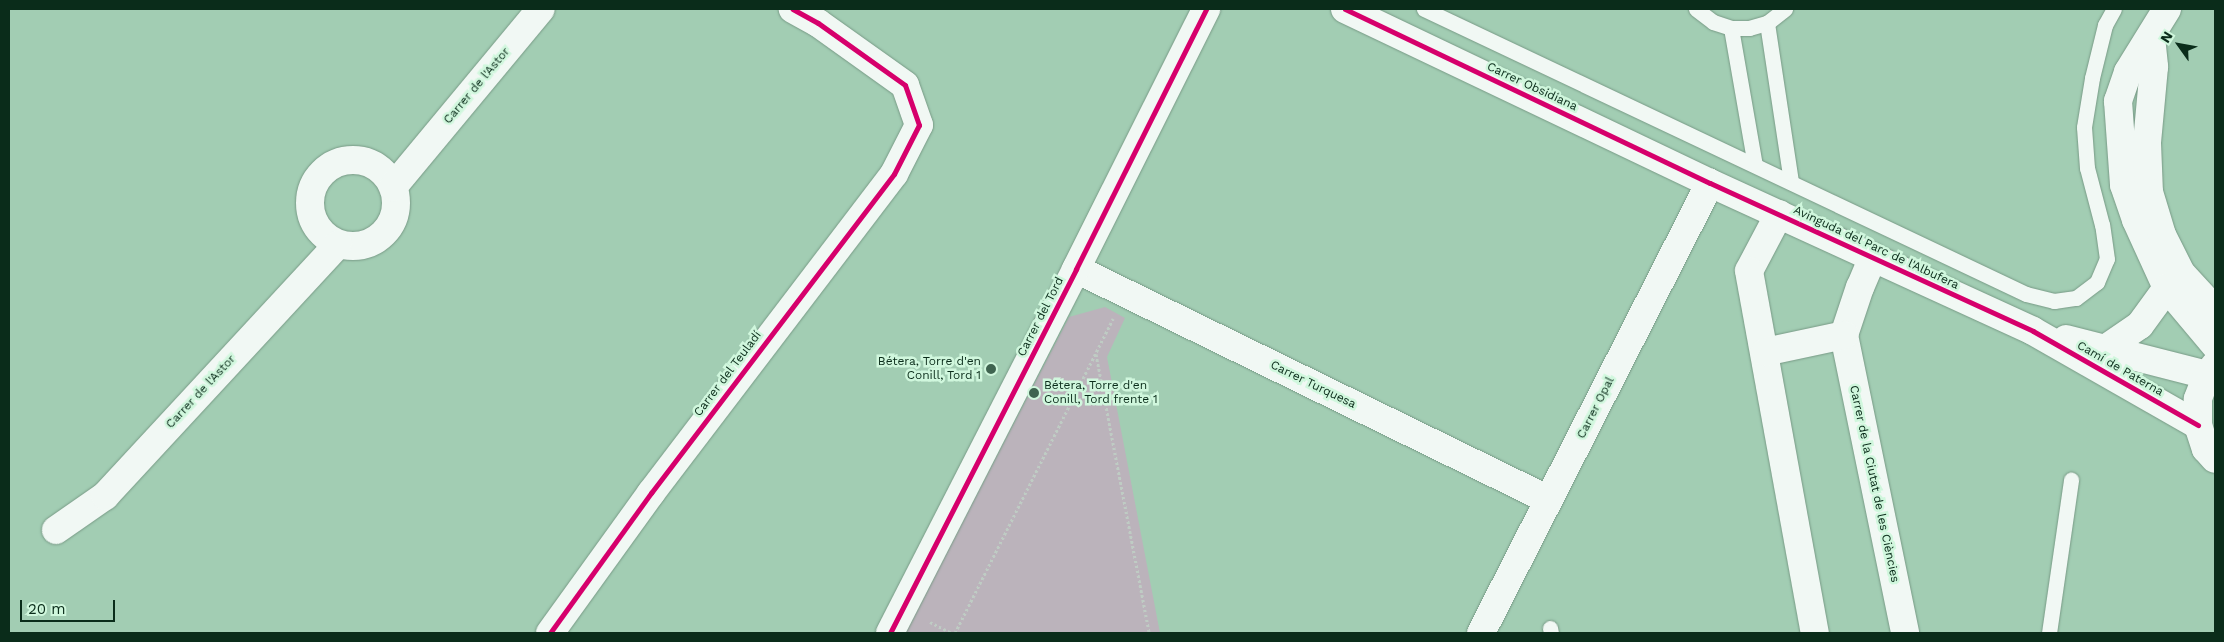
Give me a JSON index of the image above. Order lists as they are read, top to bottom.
{
  "streets": {
    "street": [
      "Carrer de l'Astor",
      "Carrer Obsidiana",
      "Avinguda del Parc de l'Albufera",
      "Carrer del Tord",
      "Camí de Paterna",
      "Carrer del Teuladí",
      "Carrer Turquesa",
      "Carrer Opal",
      "Carrer de la Ciutat de les Ciències"
    ]
  },
  "crossings": [
    ["Carrer Obsidiana", "Avinguda del Parc de l'Albufera"],
    ["Carrer Obsidiana", "Carrer Opal"],
    ["Avinguda del Parc de l'Albufera", "Camí de Paterna"],
    ["Avinguda del Parc de l'Albufera", "Carrer Opal"],
    ["Avinguda del Parc de l'Albufera", "Carrer de la Ciutat de les Ciències"],
    ["Carrer del Tord", "Carrer Turquesa"],
    ["Carrer Turquesa", "Carrer Opal"]
  ],
  "places": ["Bétera, Torre d'en Conill, Tord 1", "Bétera, Torre d'en Conill, Tord frente 1"],
  "scale_bar": "20 m",
  "north": "top left"
}
